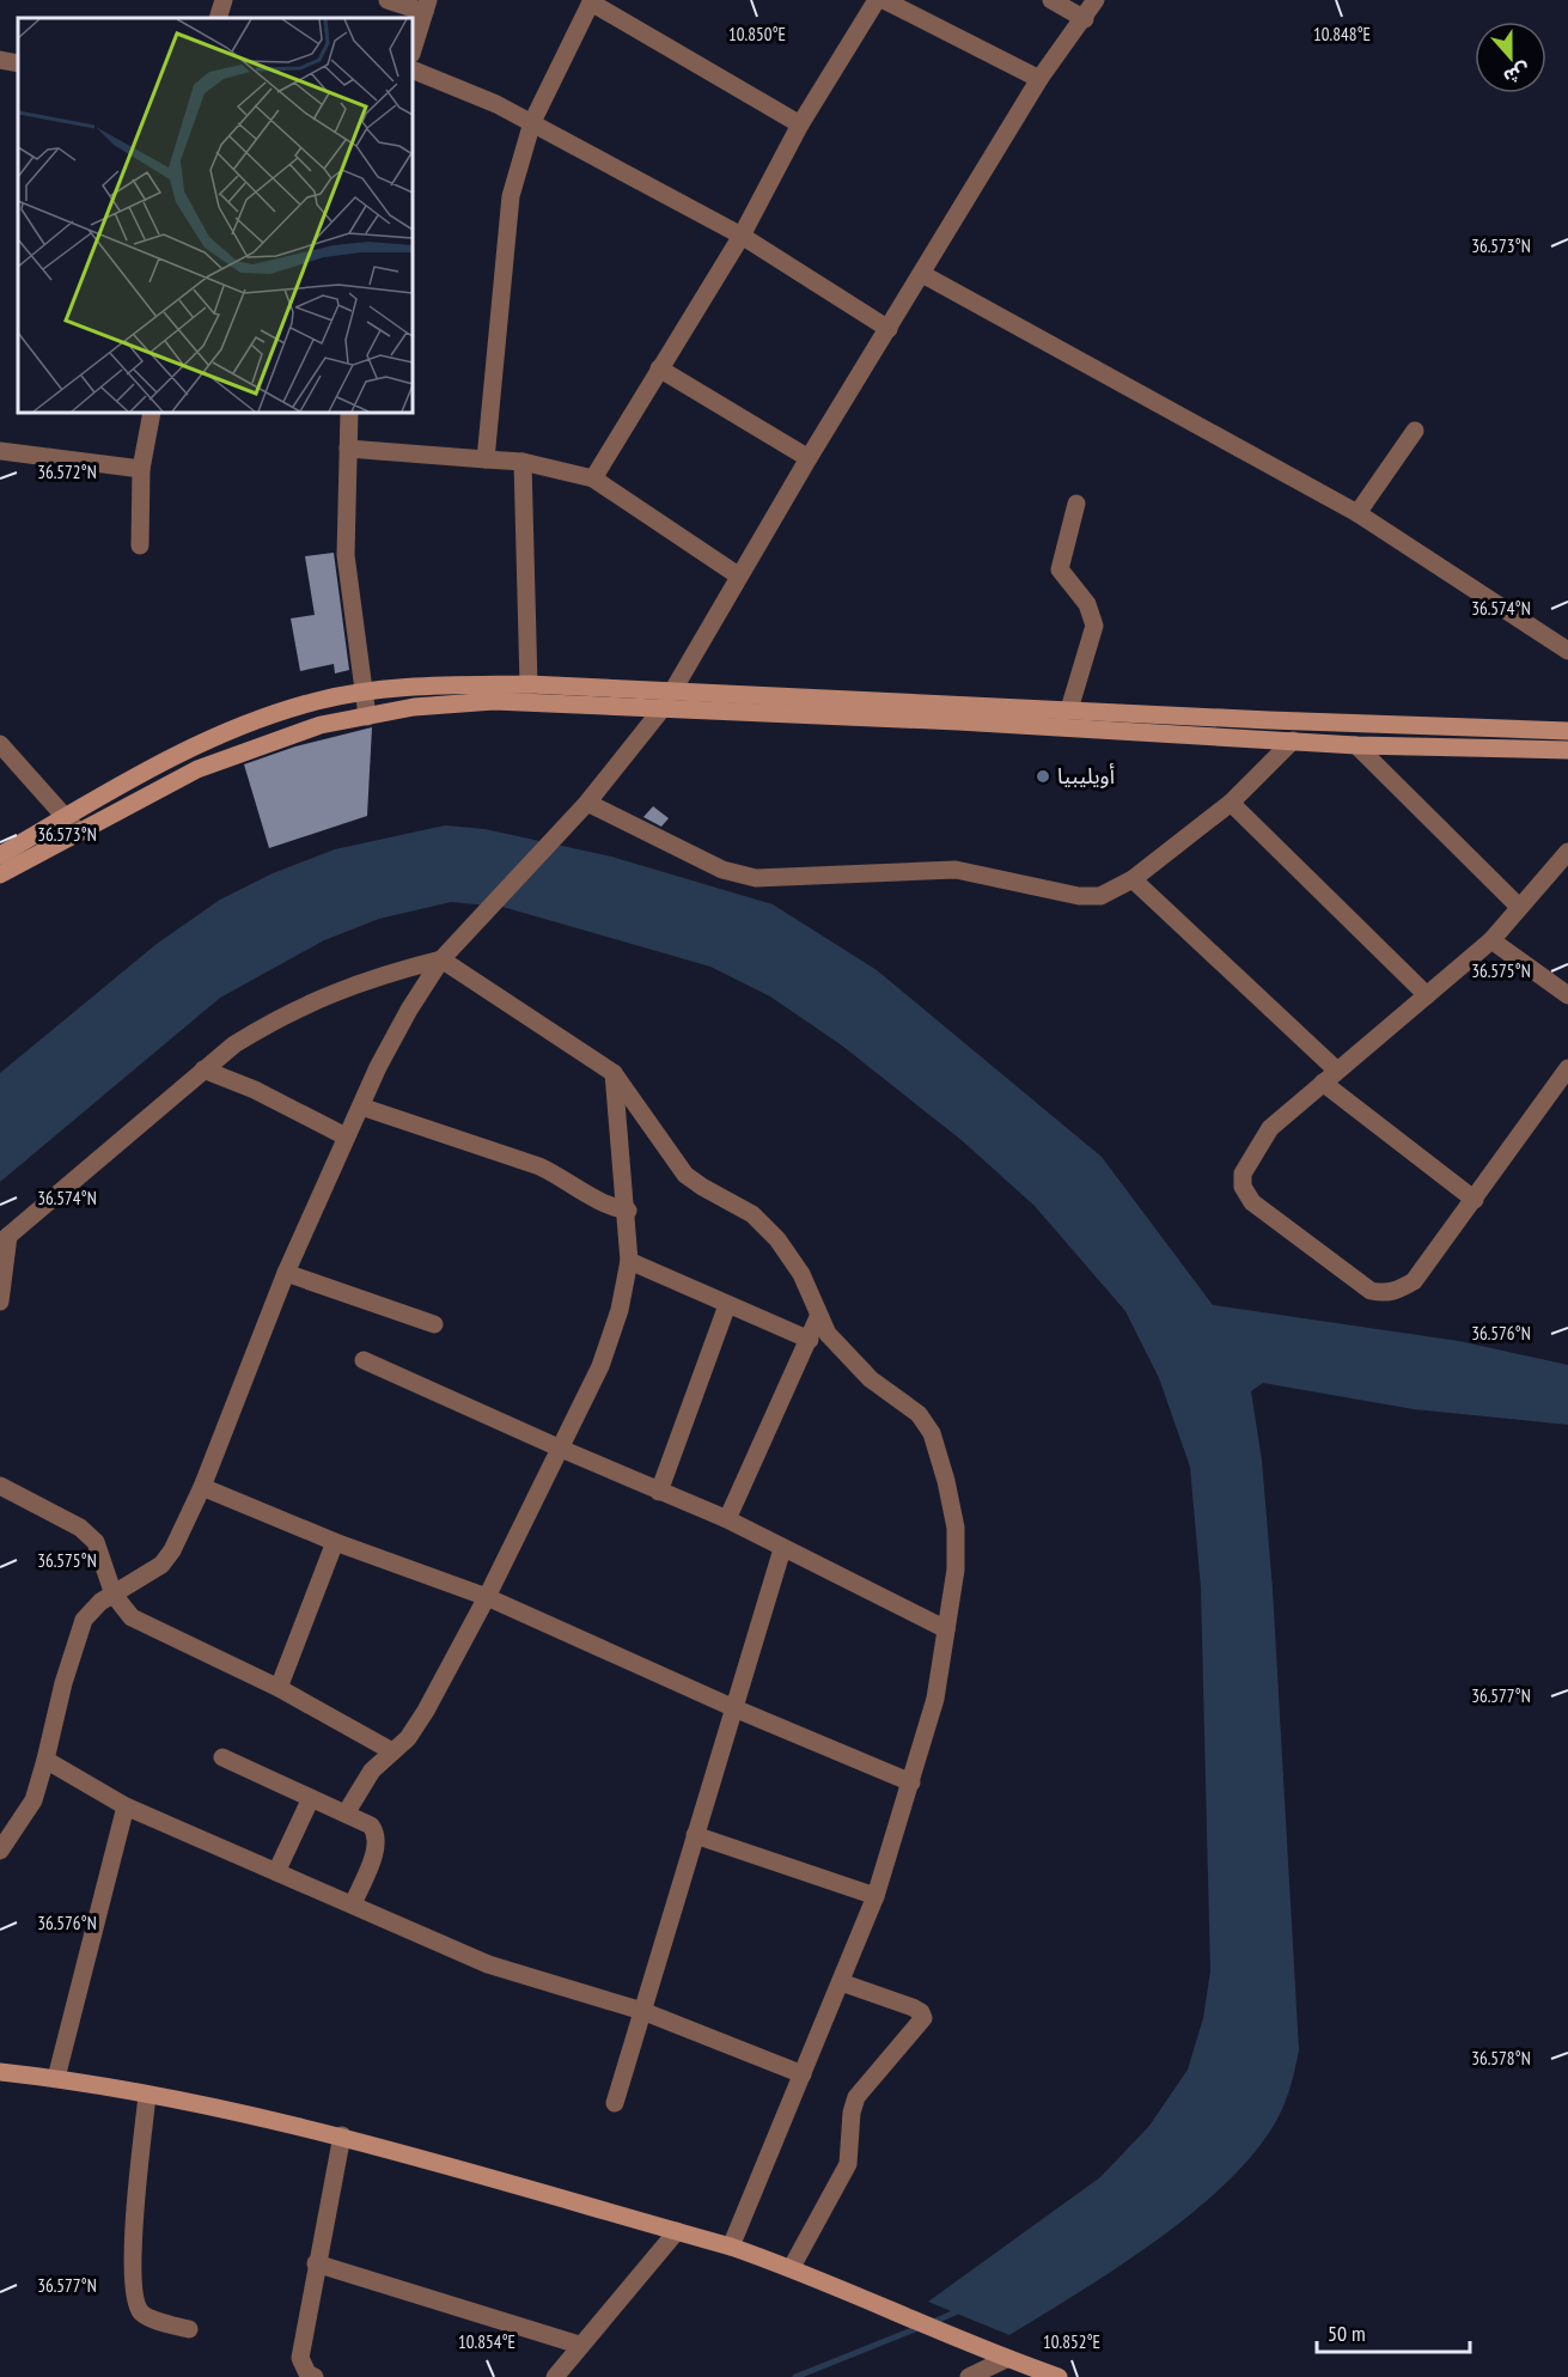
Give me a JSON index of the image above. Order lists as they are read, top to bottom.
{
  "places": ["أويليبيا"],
  "scale_bar": "50 m",
  "north": "bottom",
  "coordinates": [
    "10.850°E",
    "10.848°E",
    "36.573°N",
    "36.572°N",
    "36.574°N",
    "36.575°N",
    "36.576°N",
    "36.577°N",
    "36.578°N",
    "10.854°E",
    "10.852°E"
  ]
}
